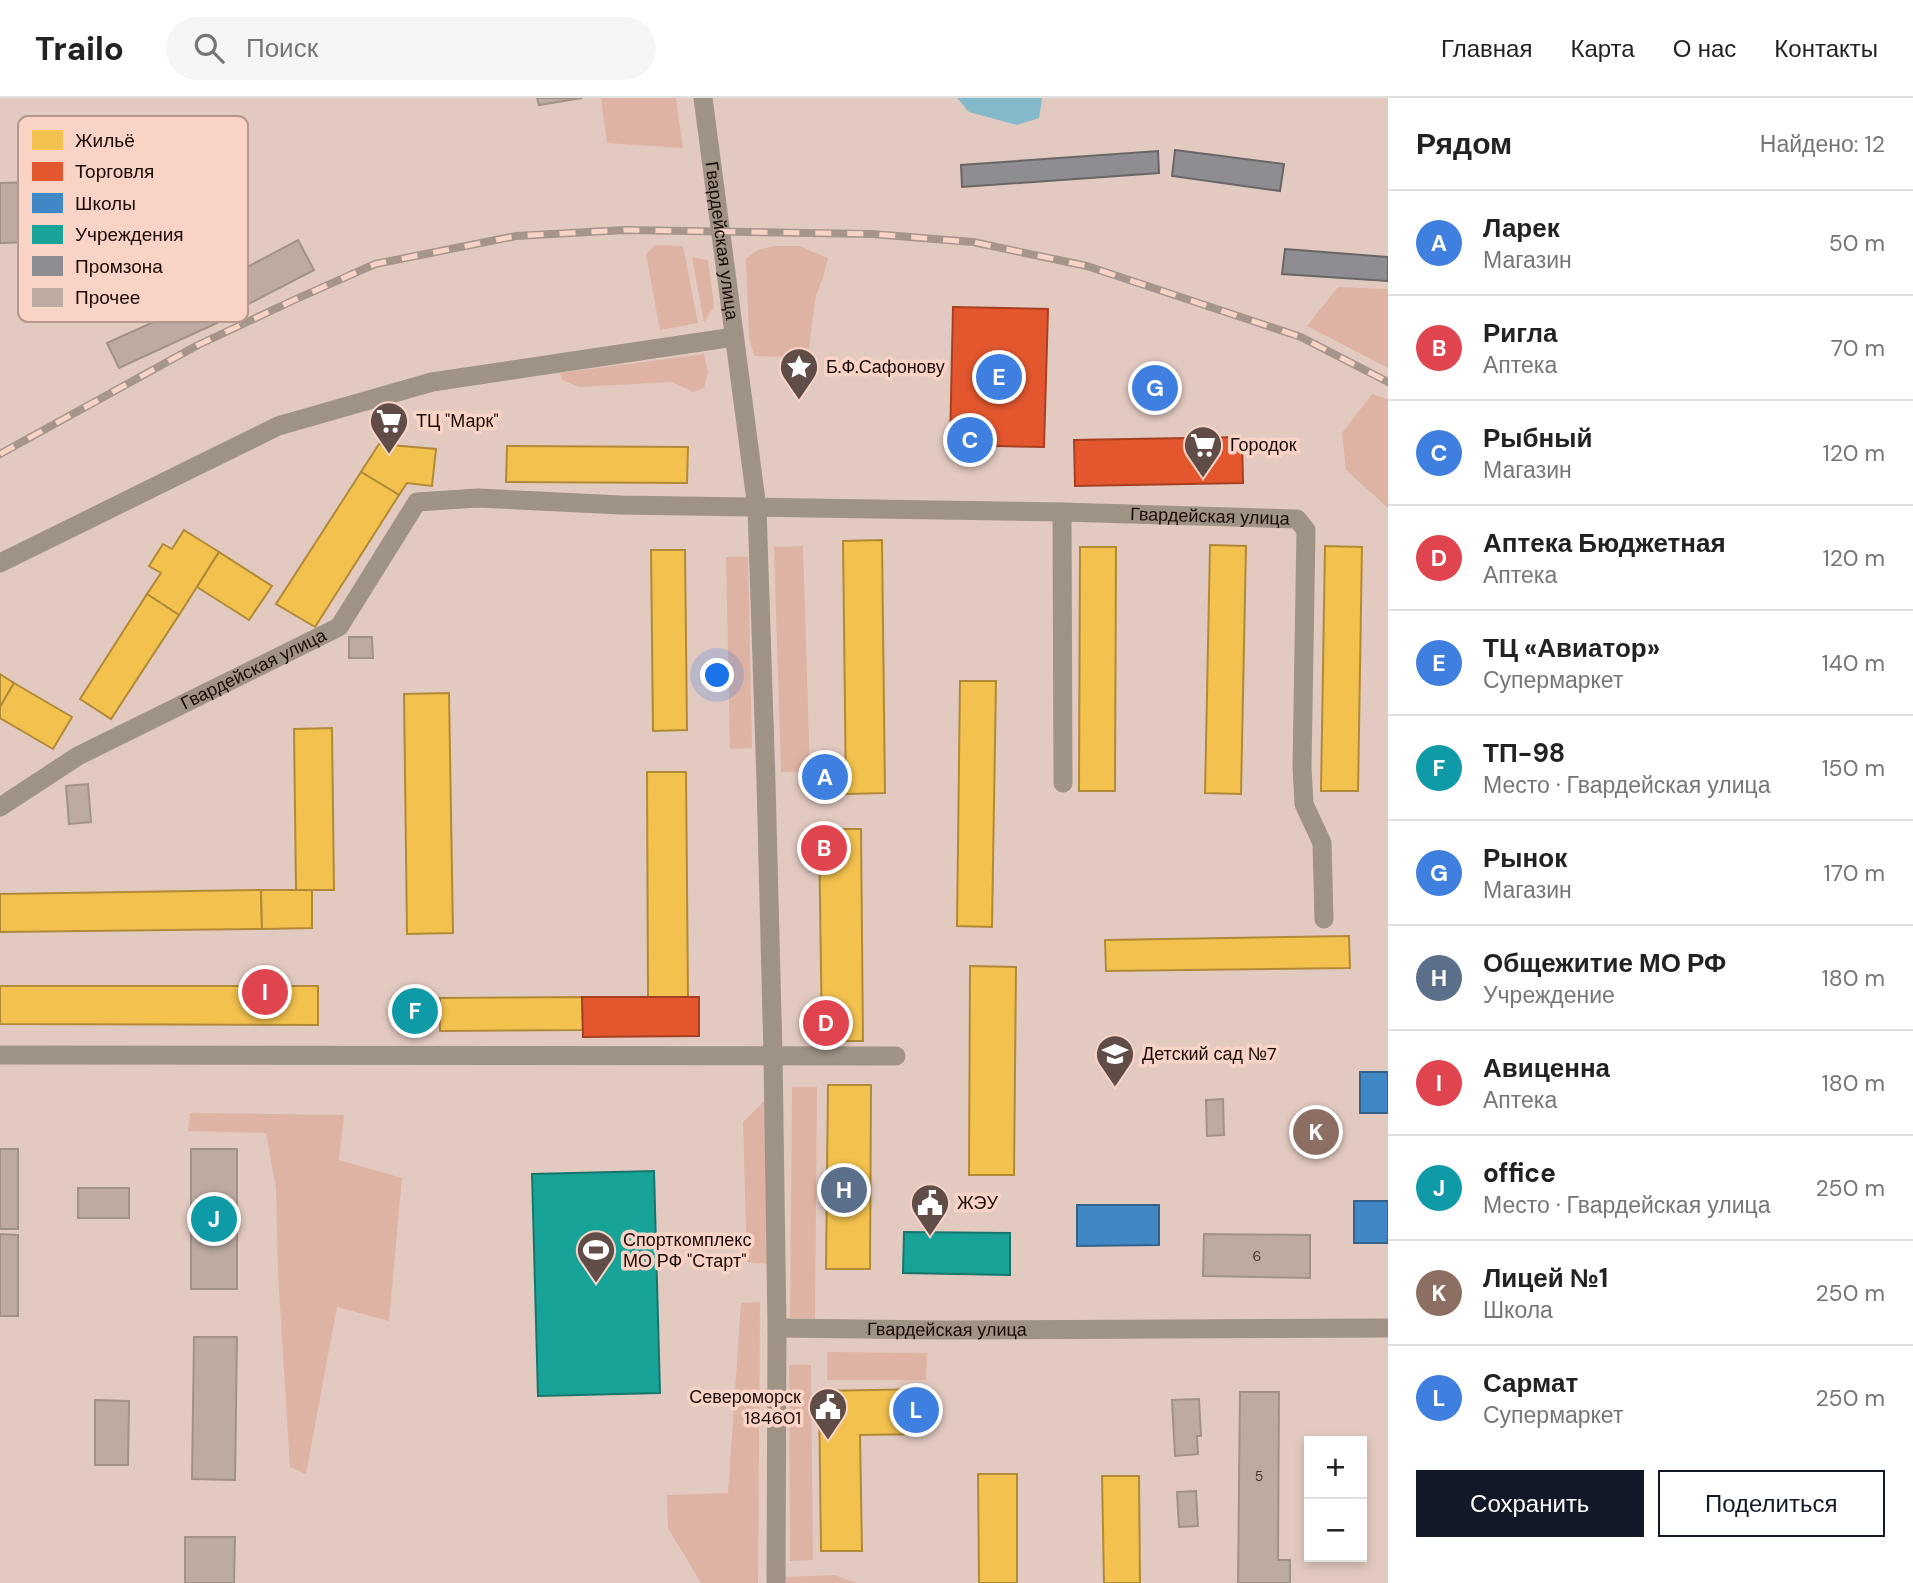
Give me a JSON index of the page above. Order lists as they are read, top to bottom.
{
  "streets": {
    "street": ["Гвардейская улица"]
  },
  "places": {
    "place": ["Б.Ф.Сафонову"],
    "supermarket": ["ТЦ \"Марк\"", "Городок"],
    "school or university": ["Детский сад №7"],
    "public building": ["ЖЭУ", "Североморск 184601"],
    "sports": ["Спорткомплекс МО РФ \"Старт\""]
  },
  "house_numbers": ["6", "5"],
  "legend": [
    "Жильё",
    "Торговля",
    "Школы",
    "Учреждения",
    "Промзона",
    "Прочее"
  ],
  "page": {
    "header": "Trailo",
    "search": "Поиск",
    "nav": [
      "Главная",
      "Карта",
      "О нас",
      "Контакты"
    ],
    "heading": ["Рядом", "Найдено: 12"],
    "list": [
      {
        "mark": "A",
        "name": "Ларек",
        "note": "Магазин",
        "value": "50 m"
      },
      {
        "mark": "B",
        "name": "Ригла",
        "note": "Аптека",
        "value": "70 m"
      },
      {
        "mark": "C",
        "name": "Рыбный",
        "note": "Магазин",
        "value": "120 m"
      },
      {
        "mark": "D",
        "name": "Аптека Бюджетная",
        "note": "Аптека",
        "value": "120 m"
      },
      {
        "mark": "E",
        "name": "ТЦ «Авиатор»",
        "note": "Супермаркет",
        "value": "140 m"
      },
      {
        "mark": "F",
        "name": "ТП-98",
        "note": "Место · Гвардейская улица",
        "value": "150 m"
      },
      {
        "mark": "G",
        "name": "Рынок",
        "note": "Магазин",
        "value": "170 m"
      },
      {
        "mark": "H",
        "name": "Общежитие МО РФ",
        "note": "Учреждение",
        "value": "180 m"
      },
      {
        "mark": "I",
        "name": "Авиценна",
        "note": "Аптека",
        "value": "180 m"
      },
      {
        "mark": "J",
        "name": "office",
        "note": "Место · Гвардейская улица",
        "value": "250 m"
      },
      {
        "mark": "K",
        "name": "Лицей №1",
        "note": "Школа",
        "value": "250 m"
      },
      {
        "mark": "L",
        "name": "Сармат",
        "note": "Супермаркет",
        "value": "250 m"
      }
    ],
    "pins": [
      "E",
      "G",
      "C",
      "A",
      "B",
      "I",
      "F",
      "D",
      "K",
      "H",
      "J",
      "L"
    ],
    "map_buttons": ["+", "−"],
    "buttons": ["Сохранить", "Поделиться"]
  }
}
